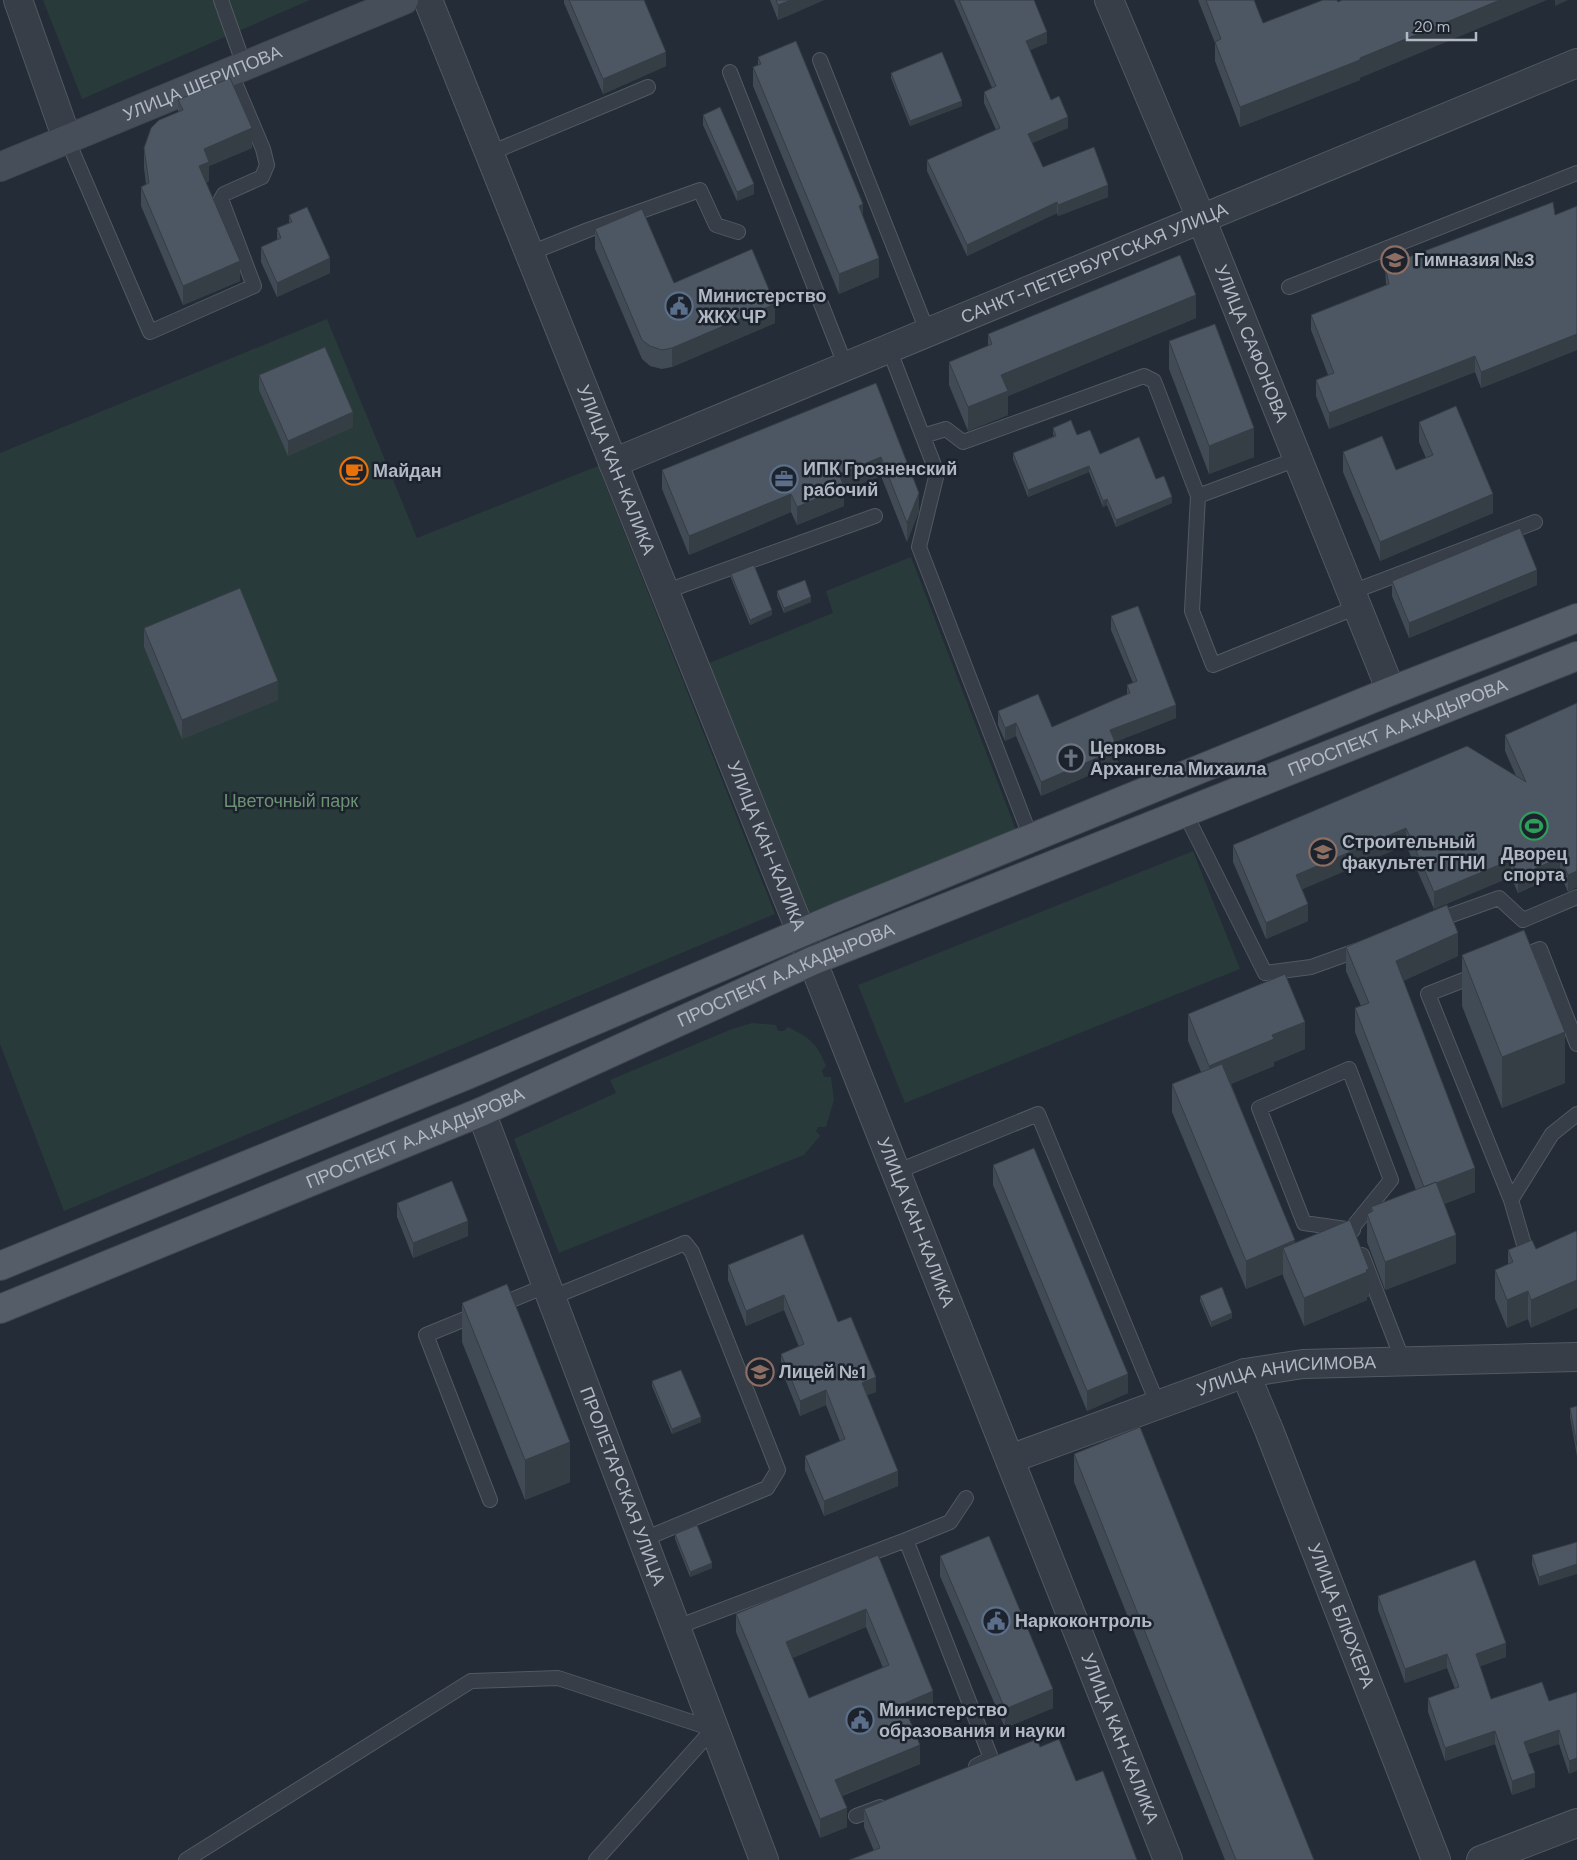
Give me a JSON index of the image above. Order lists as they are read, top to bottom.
{
  "streets": {
    "main road": ["УЛИЦА ШЕРИПОВА", "ПРОСПЕКТ А.А.КАДЫРОВА"],
    "street": [
      "САНКТ-ПЕТЕРБУРГСКАЯ УЛИЦА",
      "УЛИЦА САФОНОВА",
      "УЛИЦА КАН-КАЛИКА",
      "УЛИЦА АНИСИМОВА",
      "ПРОЛЕТАРСКАЯ УЛИЦА",
      "УЛИЦА БЛЮХЕРА"
    ]
  },
  "crossings": [
    ["САНКТ-ПЕТЕРБУРГСКАЯ УЛИЦА", "УЛИЦА САФОНОВА"],
    ["САНКТ-ПЕТЕРБУРГСКАЯ УЛИЦА", "УЛИЦА КАН-КАЛИКА"],
    ["УЛИЦА САФОНОВА", "ПРОСПЕКТ А.А.КАДЫРОВА"],
    ["УЛИЦА КАН-КАЛИКА", "ПРОСПЕКТ А.А.КАДЫРОВА"],
    ["УЛИЦА КАН-КАЛИКА", "УЛИЦА АНИСИМОВА"],
    ["ПРОСПЕКТ А.А.КАДЫРОВА", "ПРОЛЕТАРСКАЯ УЛИЦА"],
    ["УЛИЦА АНИСИМОВА", "УЛИЦА БЛЮХЕРА"]
  ],
  "parks": ["Цветочный парк"],
  "places": {
    "school or university": ["Гимназия №3", "Строительный факультет ГГНИ", "Лицей №1"],
    "public building": ["Министерство ЖКХ ЧР", "Наркоконтроль", "Министерство образования и науки"],
    "cafe": ["Майдан"],
    "office": ["ИПК Грозненский рабочий"],
    "church": ["Церковь Архангела Михаила"],
    "sports": ["Дворец спорта"]
  },
  "scale_bar": "20 m"
}
